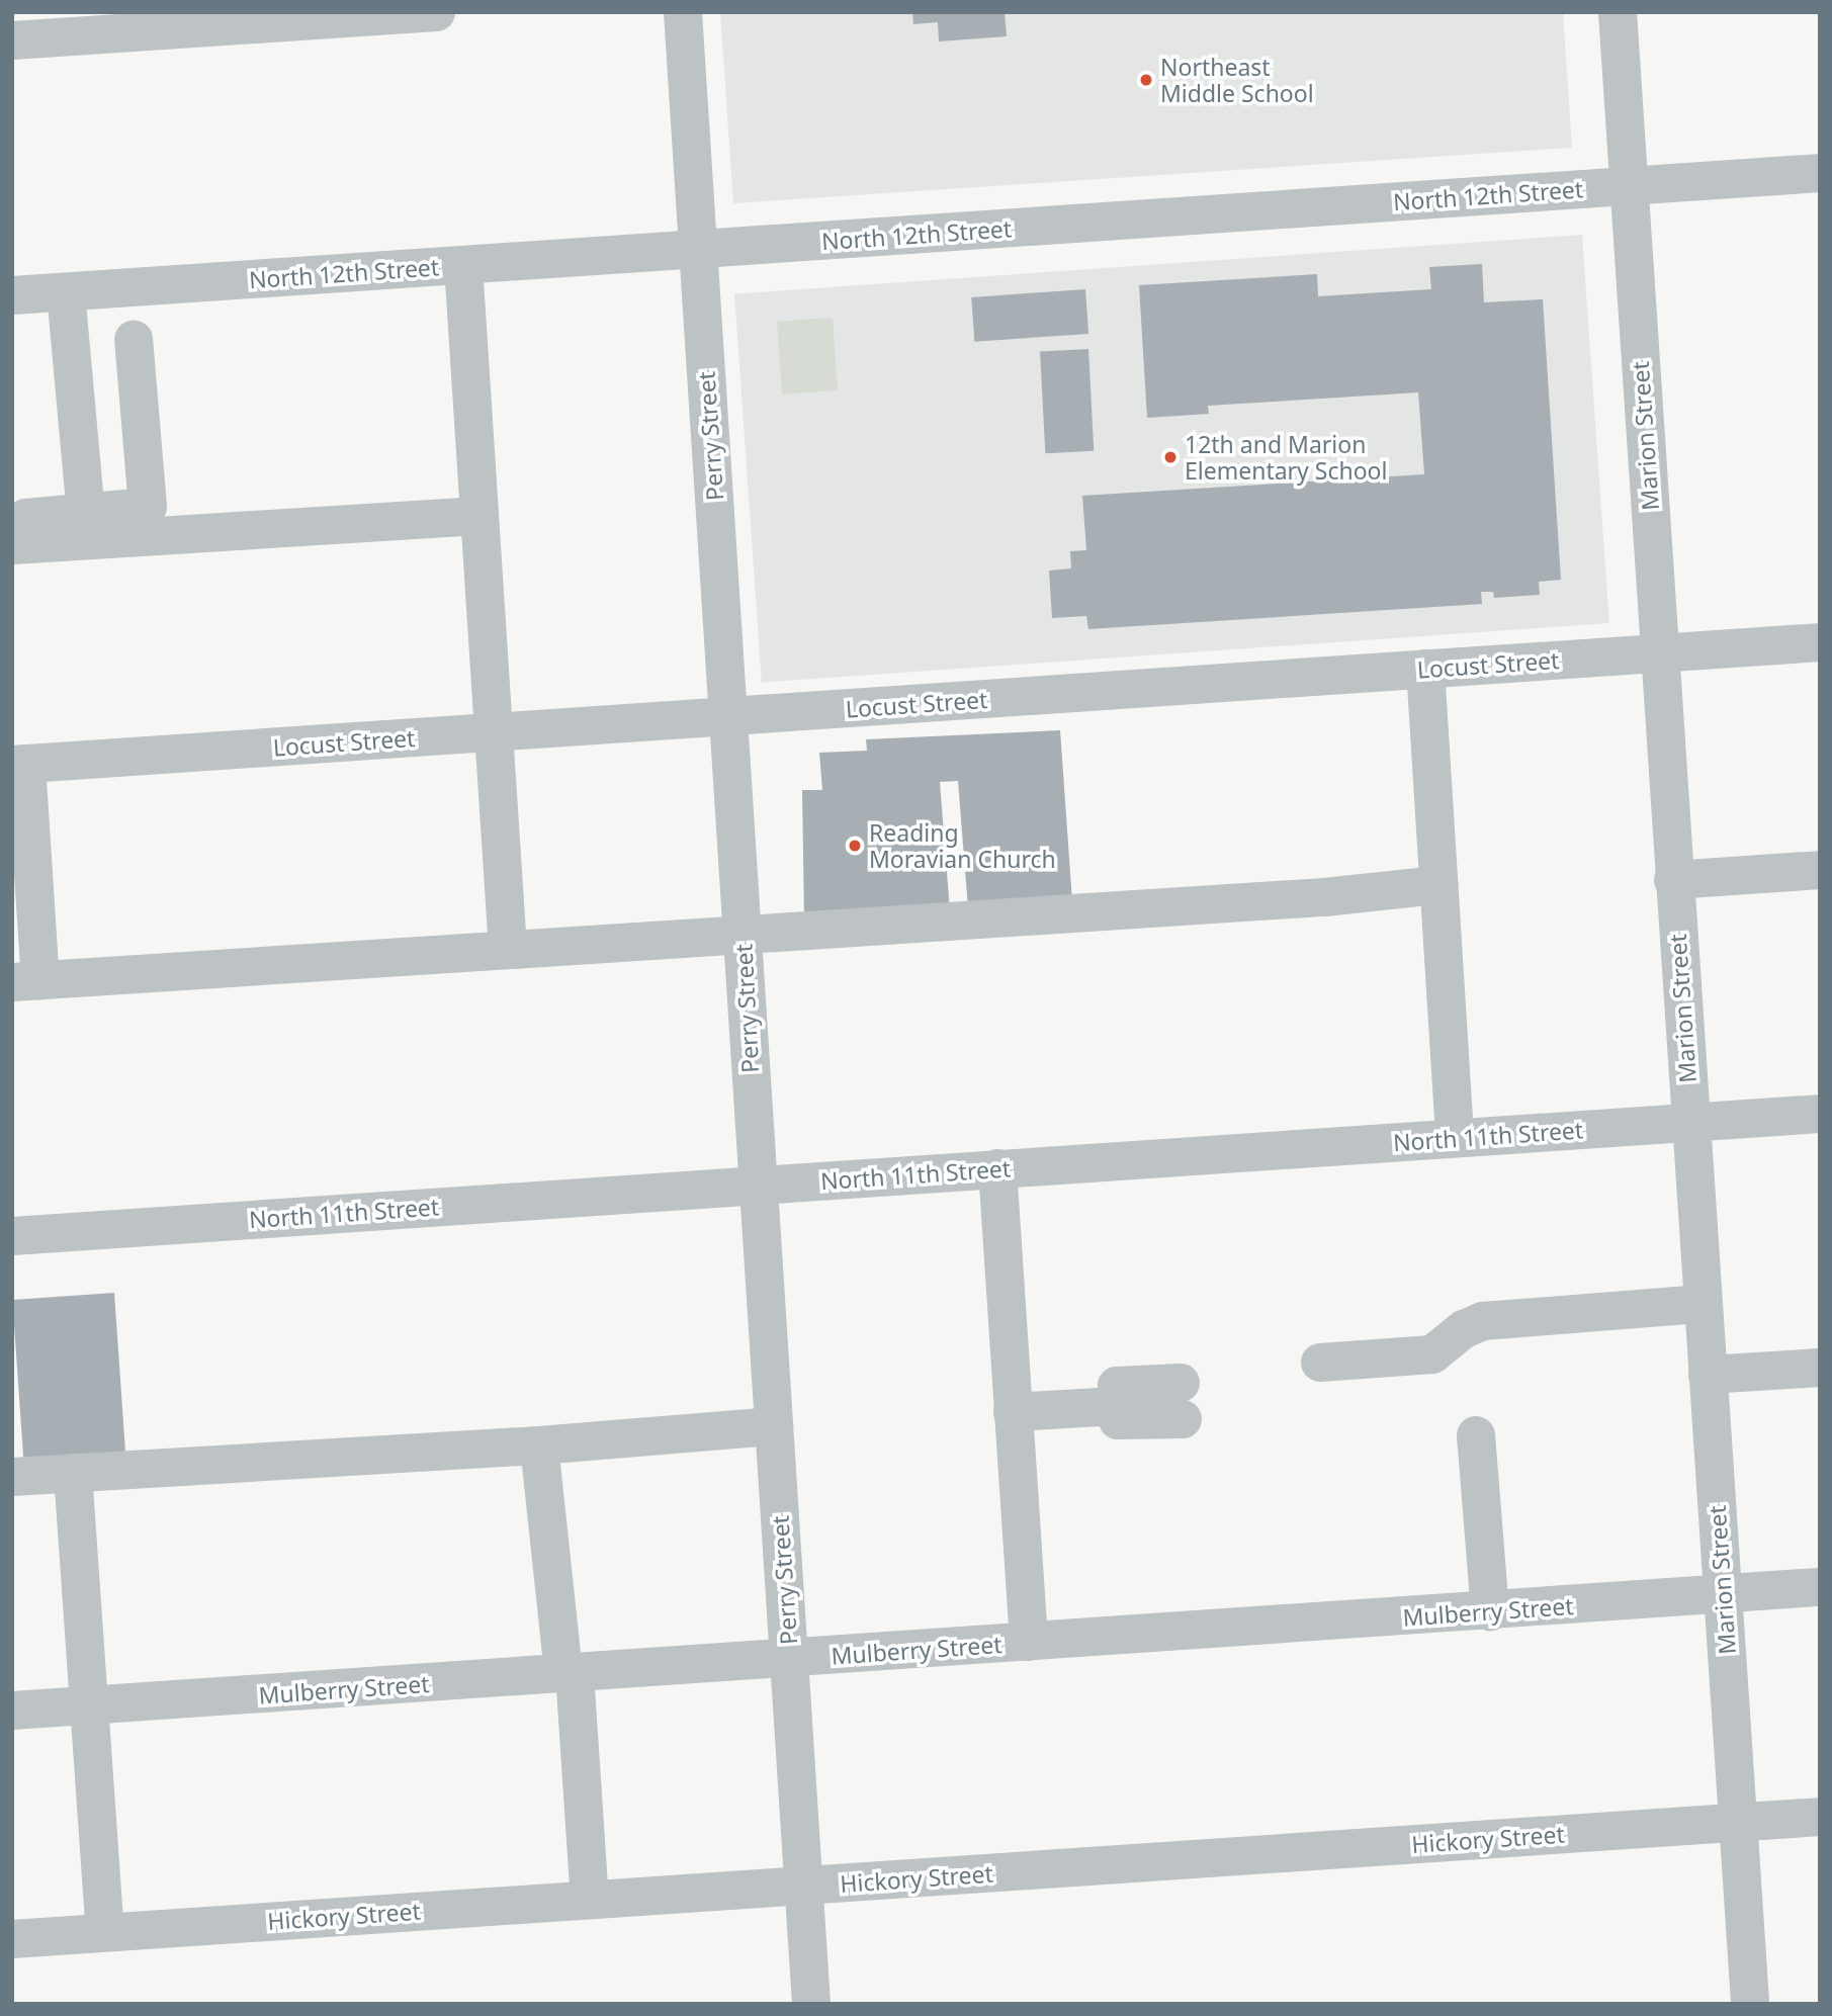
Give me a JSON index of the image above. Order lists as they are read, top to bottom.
{
  "streets": {
    "street": [
      "North 12th Street",
      "Perry Street",
      "Marion Street",
      "Locust Street",
      "North 11th Street",
      "Mulberry Street",
      "Hickory Street"
    ]
  },
  "crossings": [
    ["North 12th Street", "Perry Street"],
    ["North 12th Street", "Marion Street"],
    ["Perry Street", "Locust Street"],
    ["Perry Street", "North 11th Street"],
    ["Perry Street", "Mulberry Street"],
    ["Perry Street", "Hickory Street"],
    ["Marion Street", "Locust Street"],
    ["Marion Street", "North 11th Street"],
    ["Marion Street", "Mulberry Street"],
    ["Marion Street", "Hickory Street"]
  ],
  "places": ["Northeast Middle School", "12th and Marion Elementary School", "Reading Moravian Church"]
}
